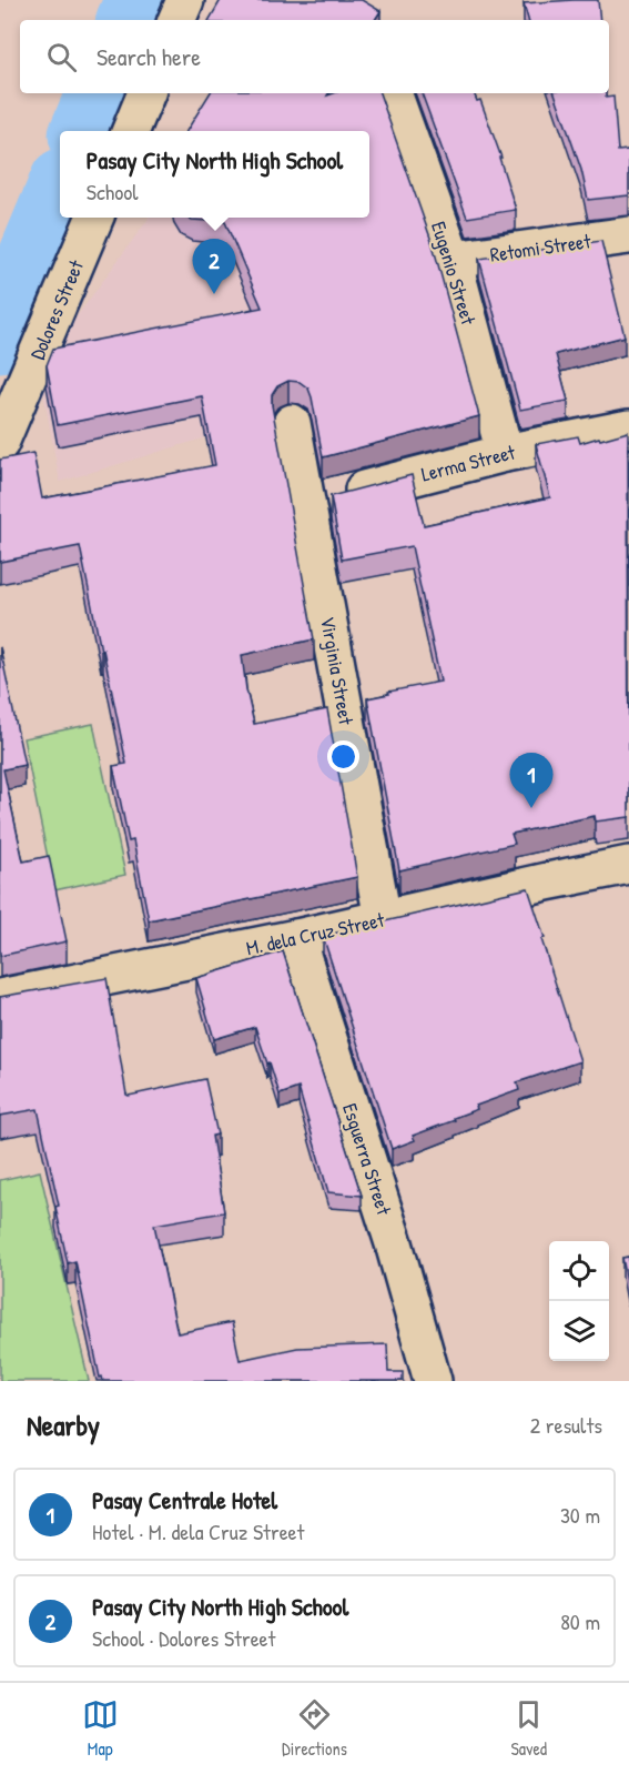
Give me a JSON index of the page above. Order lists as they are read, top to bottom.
{
  "streets": {
    "street": [
      "Retomi Street",
      "Eugenio Street",
      "Dolores Street",
      "Lerma Street",
      "Virginia Street",
      "M. dela Cruz Street",
      "Esguerra Street"
    ]
  },
  "crossings": [
    ["Retomi Street", "Eugenio Street"],
    ["Eugenio Street", "Lerma Street"],
    ["Lerma Street", "Virginia Street"],
    ["Virginia Street", "M. dela Cruz Street"],
    ["M. dela Cruz Street", "Esguerra Street"]
  ],
  "page": {
    "search": "Search here",
    "popup": ["Pasay City North High School", "School"],
    "pins": ["2", "1"],
    "heading": ["Nearby", "2 results"],
    "list": [
      {
        "mark": "1",
        "name": "Pasay Centrale Hotel",
        "note": "Hotel · M. dela Cruz Street",
        "value": "30 m"
      },
      {
        "mark": "2",
        "name": "Pasay City North High School",
        "note": "School · Dolores Street",
        "value": "80 m"
      }
    ],
    "nav": ["Map", "Directions", "Saved"]
  }
}
